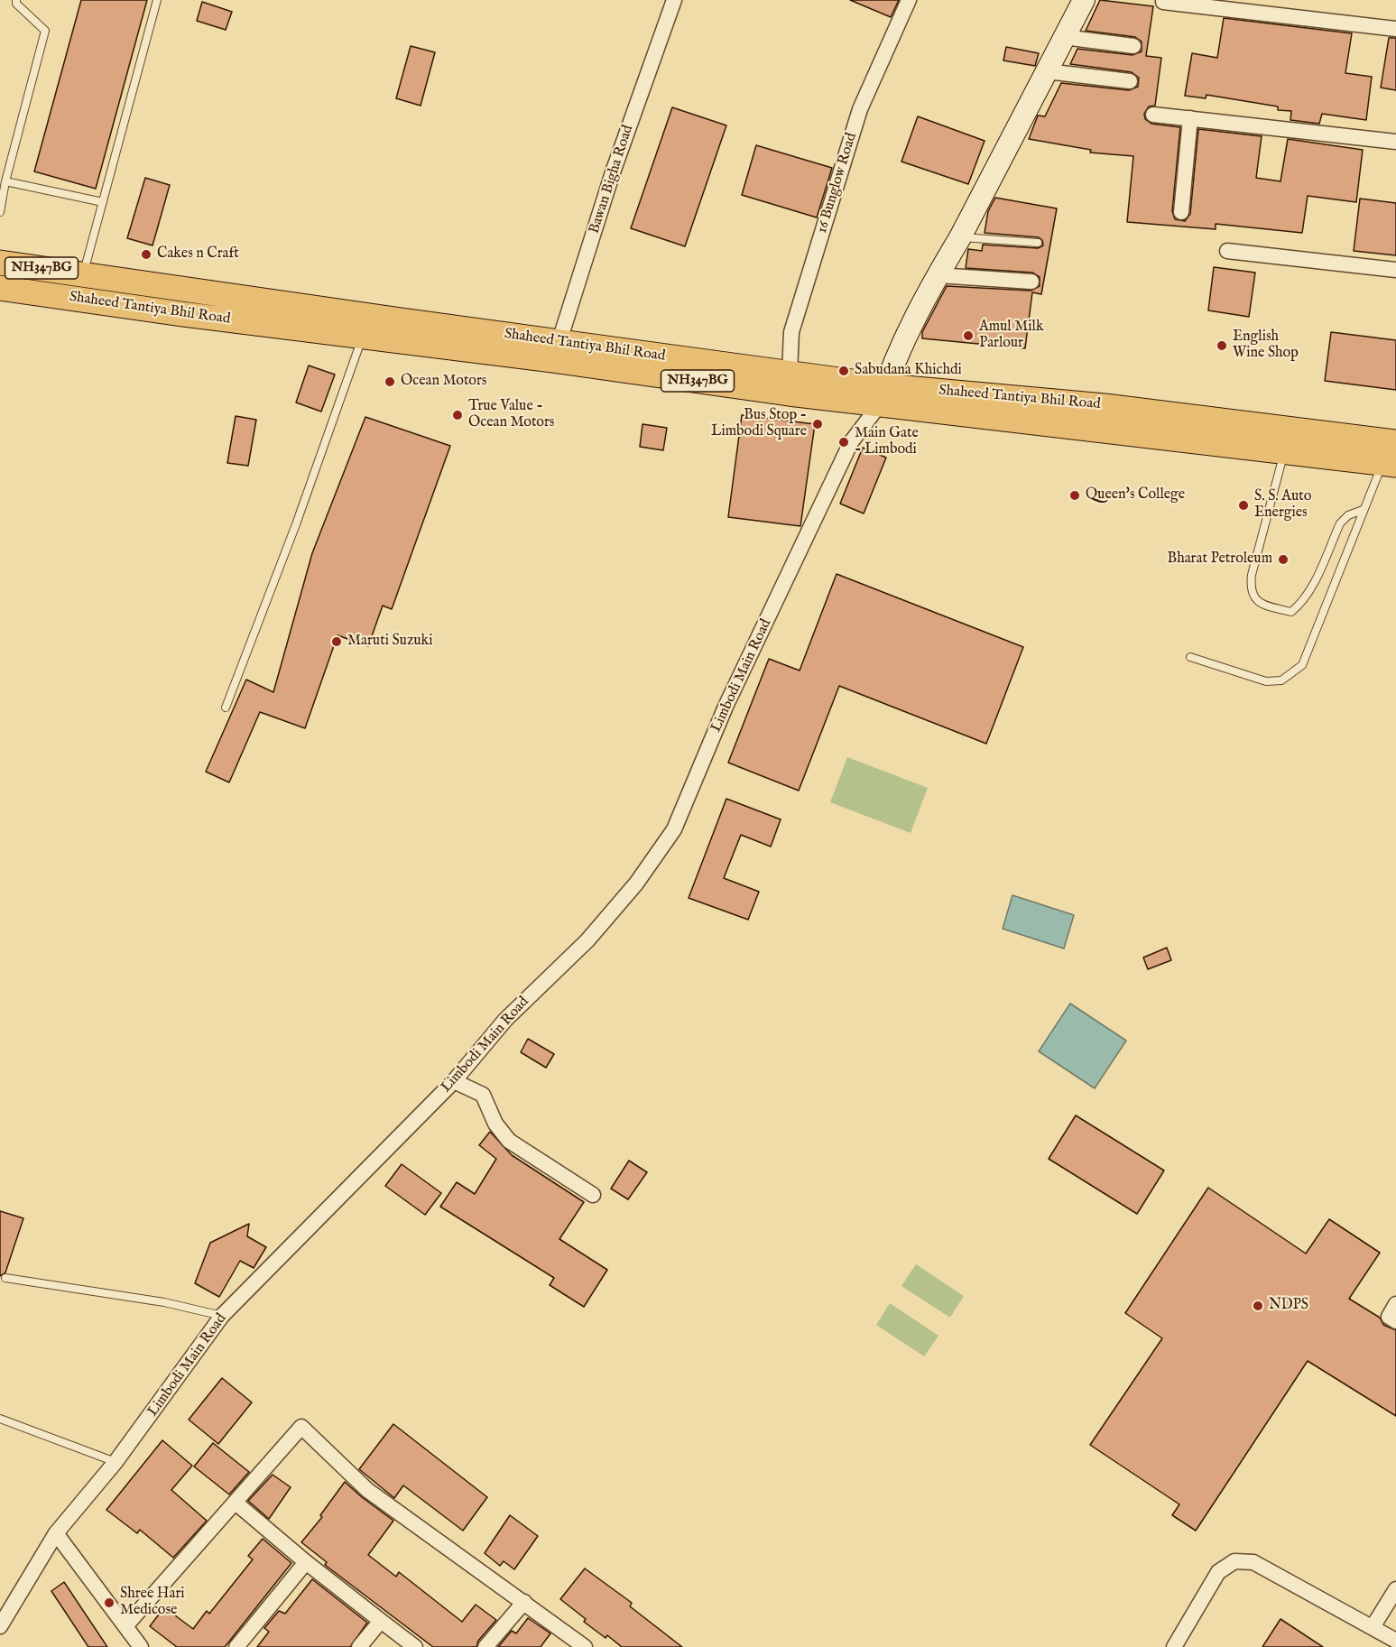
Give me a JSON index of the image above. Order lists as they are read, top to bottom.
{
  "streets": {
    "main road": ["NH347BG", "Shaheed Tantiya Bhil Road"],
    "street": ["Bawan Bigha Road", "16 Bunglow Road", "Limbodi Main Road"]
  },
  "crossings": [
    ["Bawan Bigha Road", "Shaheed Tantiya Bhil Road"],
    ["16 Bunglow Road", "Shaheed Tantiya Bhil Road"],
    ["Shaheed Tantiya Bhil Road", "Limbodi Main Road"]
  ],
  "places": [
    "Cakes n Craft",
    "Amul Milk Parlour",
    "English Wine Shop",
    "Sabudana Khichdi",
    "Ocean Motors",
    "True Value - Ocean Motors",
    "Bus Stop - Limbodi Square",
    "Main Gate - Limbodi",
    "Queen's College",
    "S. S. Auto Energies",
    "Bharat Petroleum",
    "Maruti Suzuki",
    "NDPS",
    "Shree Hari Medicose"
  ]
}
